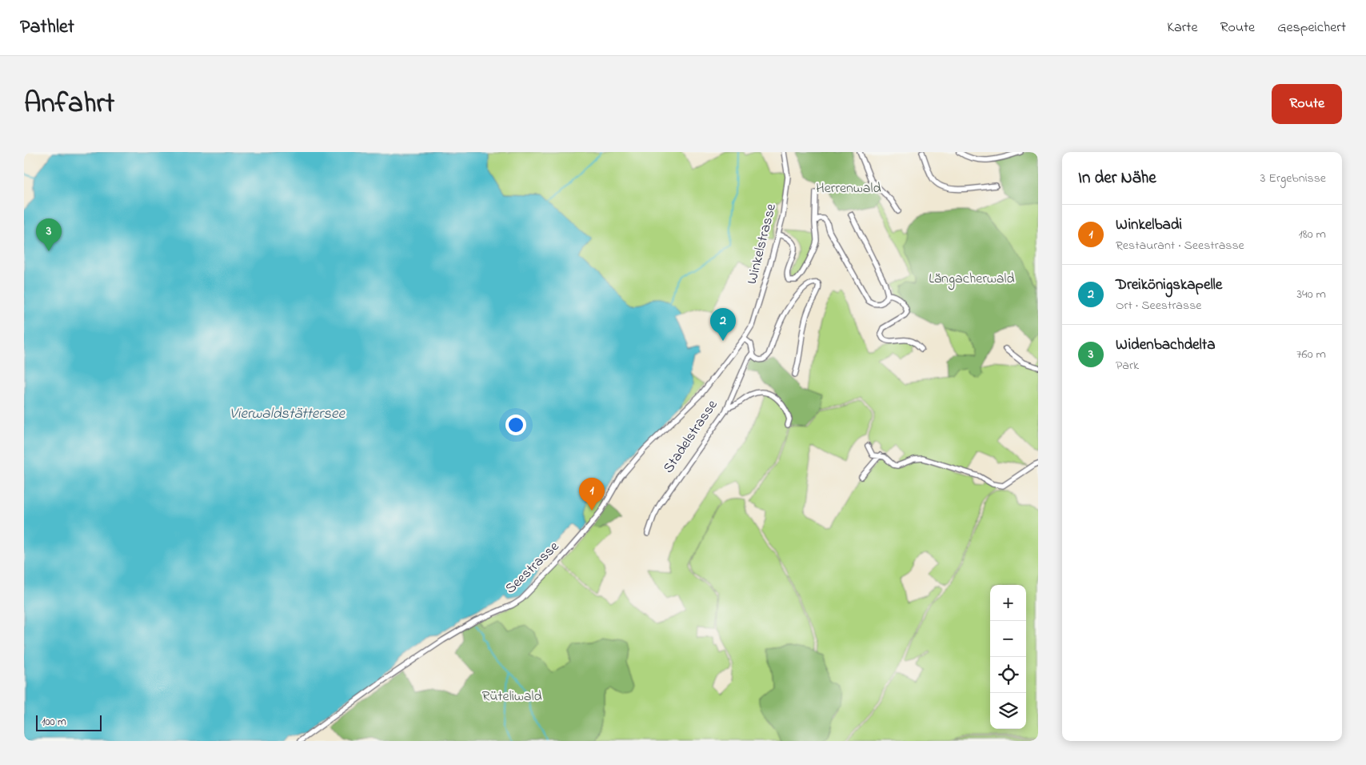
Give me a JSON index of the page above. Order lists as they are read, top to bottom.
{
  "streets": {
    "street": ["Winkelstrasse", "Stadelstrasse", "Seestrasse"]
  },
  "crossings": [
    ["Winkelstrasse", "Seestrasse"]
  ],
  "water": ["Vierwaldstättersee"],
  "parks": ["Herrenwald", "Längacherwald", "Rüteliwald"],
  "scale_bar": "100 m",
  "page": {
    "header": "Pathlet",
    "nav": ["Karte", "Route", "Gespeichert"],
    "title": "Anfahrt",
    "buttons": "Route",
    "heading": ["In der Nähe", "3 Ergebnisse"],
    "list": [
      {
        "mark": "1",
        "name": "Winkelbadi",
        "note": "Restaurant · Seestrasse",
        "value": "180 m"
      },
      {
        "mark": "2",
        "name": "Dreikönigskapelle",
        "note": "Ort · Seestrasse",
        "value": "340 m"
      },
      {
        "mark": "3",
        "name": "Widenbachdelta",
        "note": "Park",
        "value": "760 m"
      }
    ],
    "pins": ["3", "2", "1"],
    "map_buttons": ["+", "−"],
    "scale": "100 m"
  }
}
